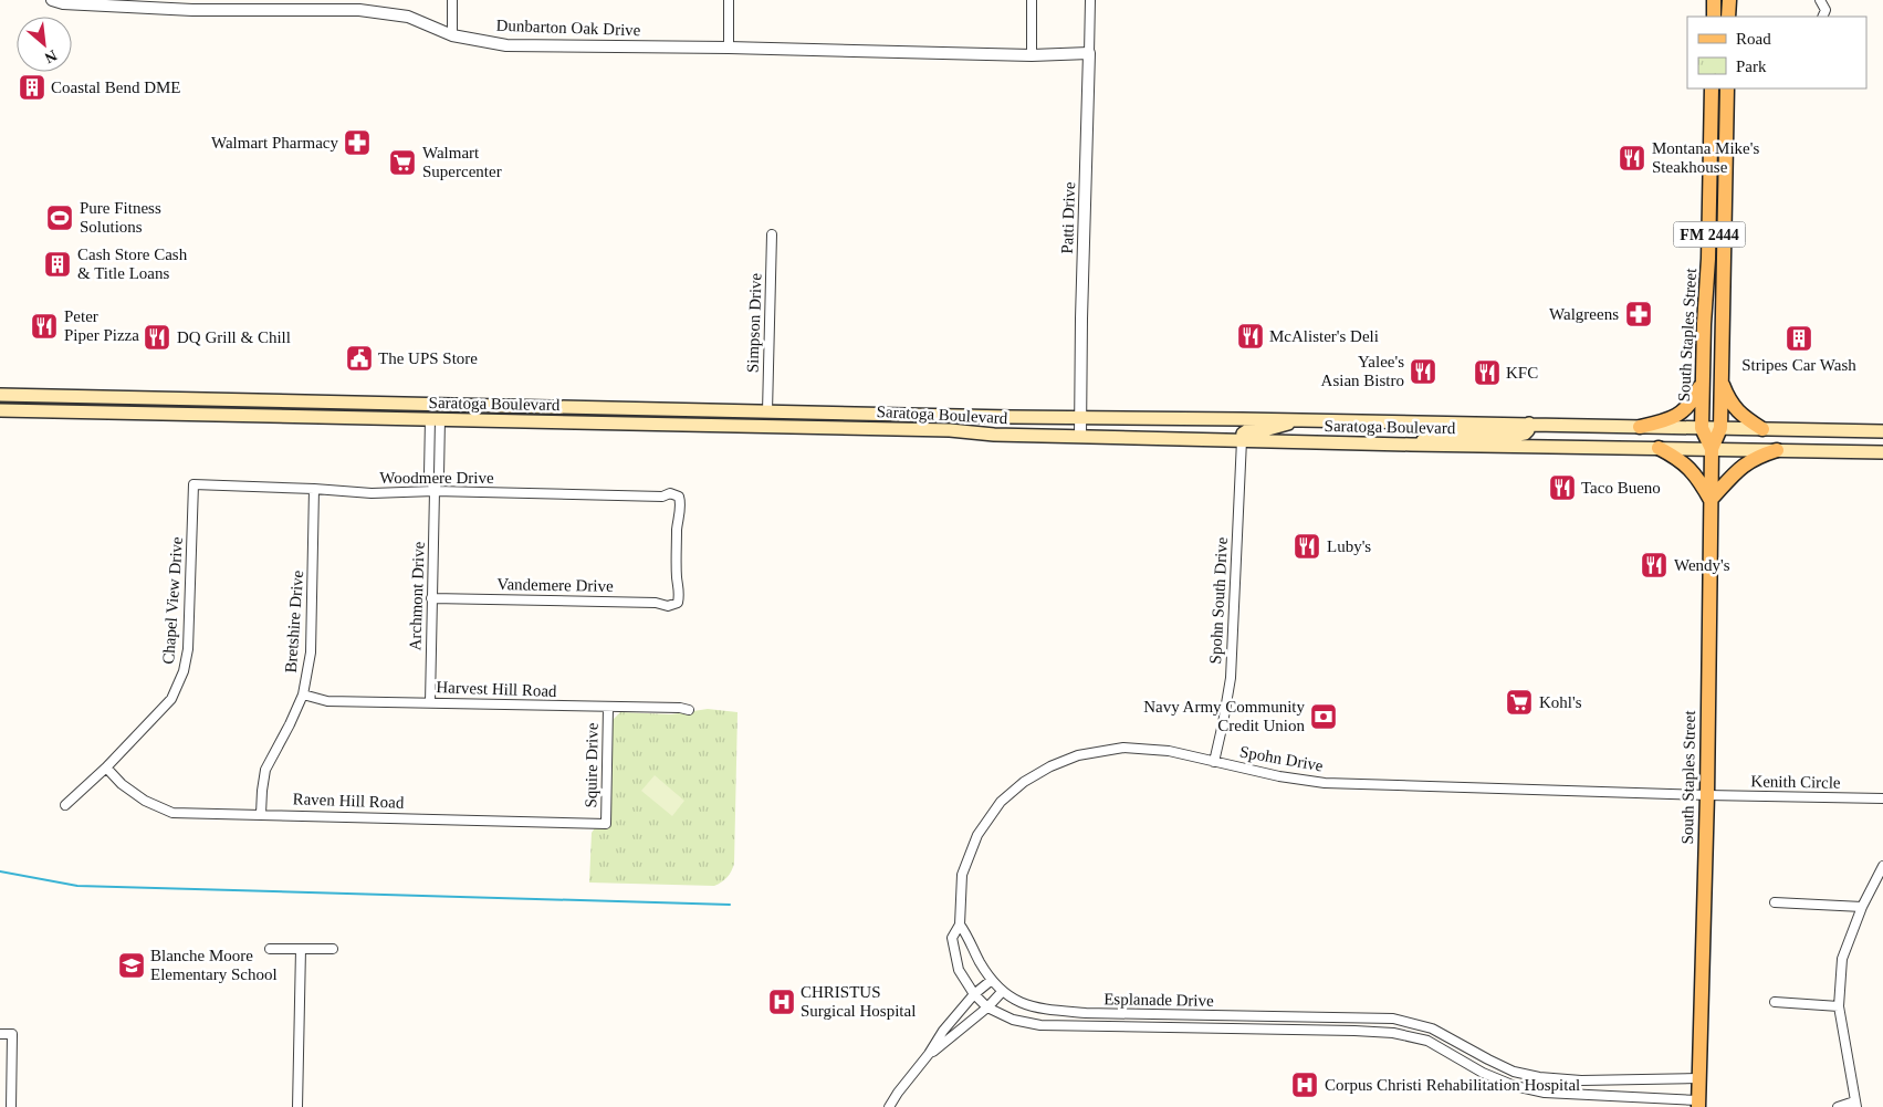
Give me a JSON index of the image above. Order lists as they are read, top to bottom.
{
  "streets": {
    "main road": ["FM 2444", "South Staples Street", "Saratoga Boulevard"],
    "street": [
      "Dunbarton Oak Drive",
      "Patti Drive",
      "Simpson Drive",
      "Woodmere Drive",
      "Vandemere Drive",
      "Archmont Drive",
      "Chapel View Drive",
      "Spohn South Drive",
      "Bretshire Drive",
      "Harvest Hill Road",
      "Spohn Drive",
      "Squire Drive",
      "Kenith Circle",
      "Raven Hill Road",
      "Esplanade Drive"
    ]
  },
  "crossings": [
    ["Dunbarton Oak Drive", "Patti Drive"],
    ["Patti Drive", "Saratoga Boulevard"],
    ["Simpson Drive", "Saratoga Boulevard"],
    ["South Staples Street", "Saratoga Boulevard"],
    ["South Staples Street", "Spohn Drive"],
    ["South Staples Street", "Kenith Circle"],
    ["South Staples Street", "Esplanade Drive"],
    ["Saratoga Boulevard", "Archmont Drive"],
    ["Saratoga Boulevard", "Spohn South Drive"],
    ["Woodmere Drive", "Vandemere Drive"],
    ["Woodmere Drive", "Archmont Drive"],
    ["Woodmere Drive", "Chapel View Drive"],
    ["Woodmere Drive", "Bretshire Drive"],
    ["Vandemere Drive", "Archmont Drive"],
    ["Archmont Drive", "Harvest Hill Road"],
    ["Chapel View Drive", "Raven Hill Road"],
    ["Spohn South Drive", "Spohn Drive"],
    ["Bretshire Drive", "Harvest Hill Road"],
    ["Bretshire Drive", "Raven Hill Road"],
    ["Harvest Hill Road", "Squire Drive"],
    ["Spohn Drive", "Kenith Circle"],
    ["Spohn Drive", "Esplanade Drive"],
    ["Squire Drive", "Raven Hill Road"]
  ],
  "places": {
    "building": ["Coastal Bend DME", "Cash Store Cash & Title Loans", "Stripes Car Wash"],
    "pharmacy": ["Walmart Pharmacy", "Walgreens"],
    "restaurant": [
      "Montana Mike's Steakhouse",
      "Peter Piper Pizza",
      "McAlister's Deli",
      "DQ Grill & Chill",
      "Yalee's Asian Bistro",
      "KFC",
      "Taco Bueno",
      "Luby's",
      "Wendy's"
    ],
    "supermarket": ["Walmart Supercenter", "Kohl's"],
    "sports": ["Pure Fitness Solutions"],
    "public building": ["The UPS Store"],
    "bank": ["Navy Army Community Credit Union"],
    "school or university": ["Blanche Moore Elementary School"],
    "hospital": ["CHRISTUS Surgical Hospital", "Corpus Christi Rehabilitation Hospital"]
  },
  "legend": ["Road", "Park"],
  "north": "bottom right"
}
